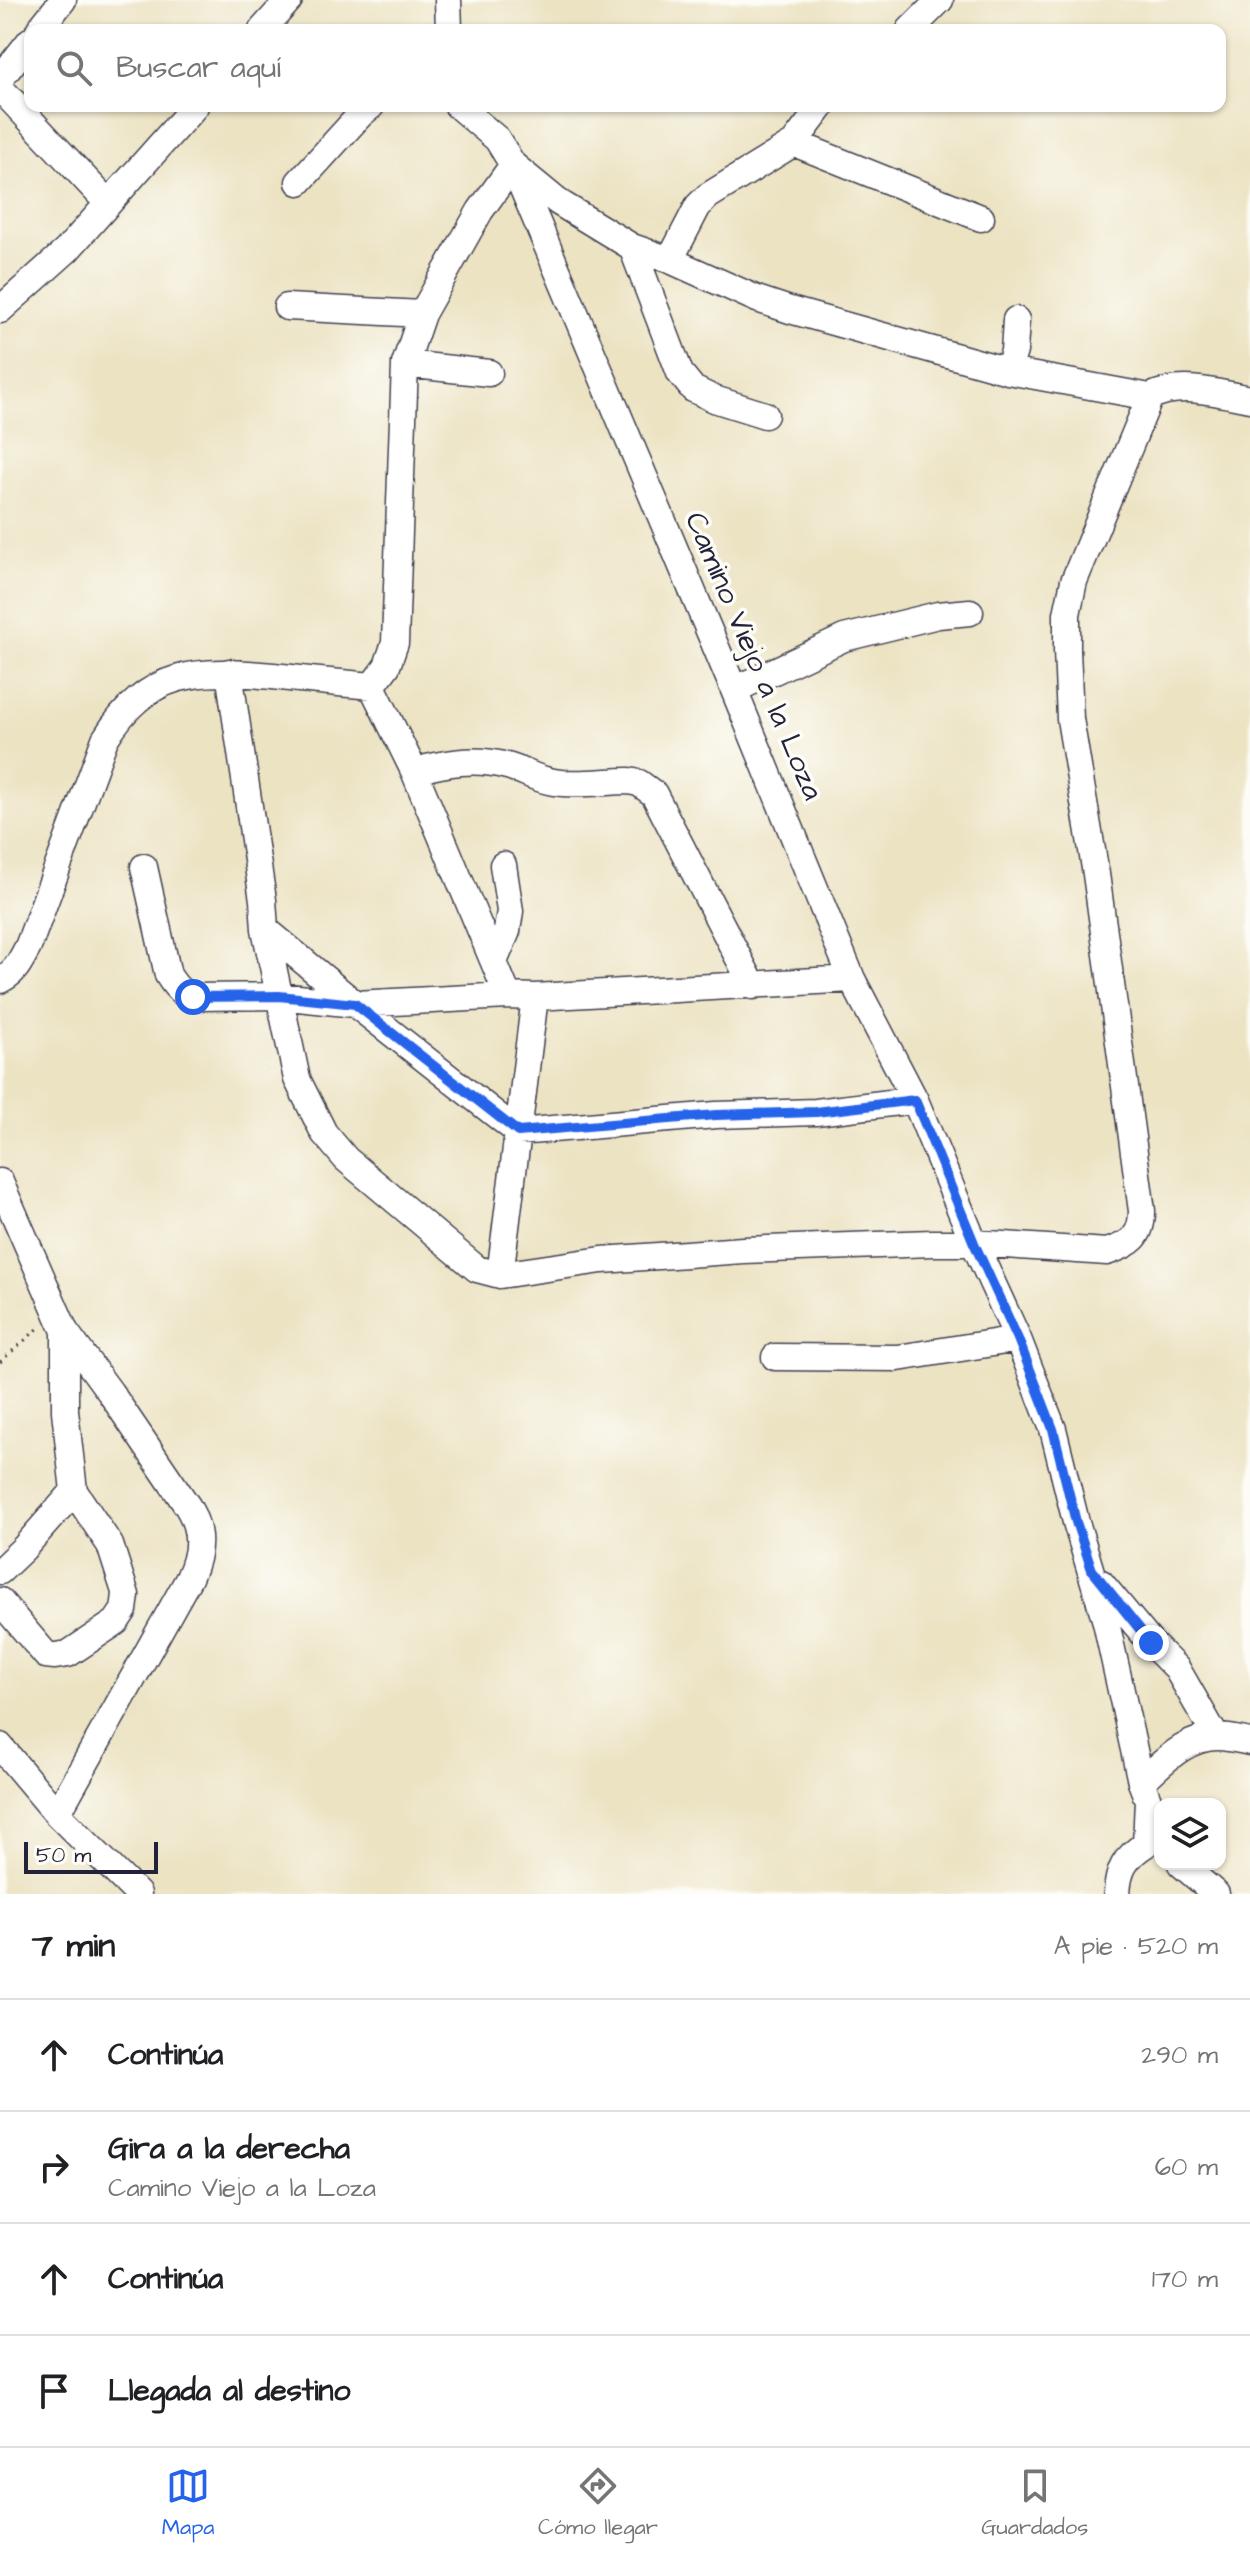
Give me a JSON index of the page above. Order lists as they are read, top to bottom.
{
  "streets": {
    "street": ["Camino Viejo a la Loza"]
  },
  "scale_bar": "50 m",
  "page": {
    "search": "Buscar aquí",
    "scale": "50 m",
    "heading": ["7 min", "A pie · 520 m"],
    "list": [
      ["Continúa", "290 m"],
      ["Gira a la derecha", "Camino Viejo a la Loza", "60 m"],
      ["Continúa", "170 m"],
      "Llegada al destino"
    ],
    "nav": ["Mapa", "Cómo llegar", "Guardados"]
  }
}
